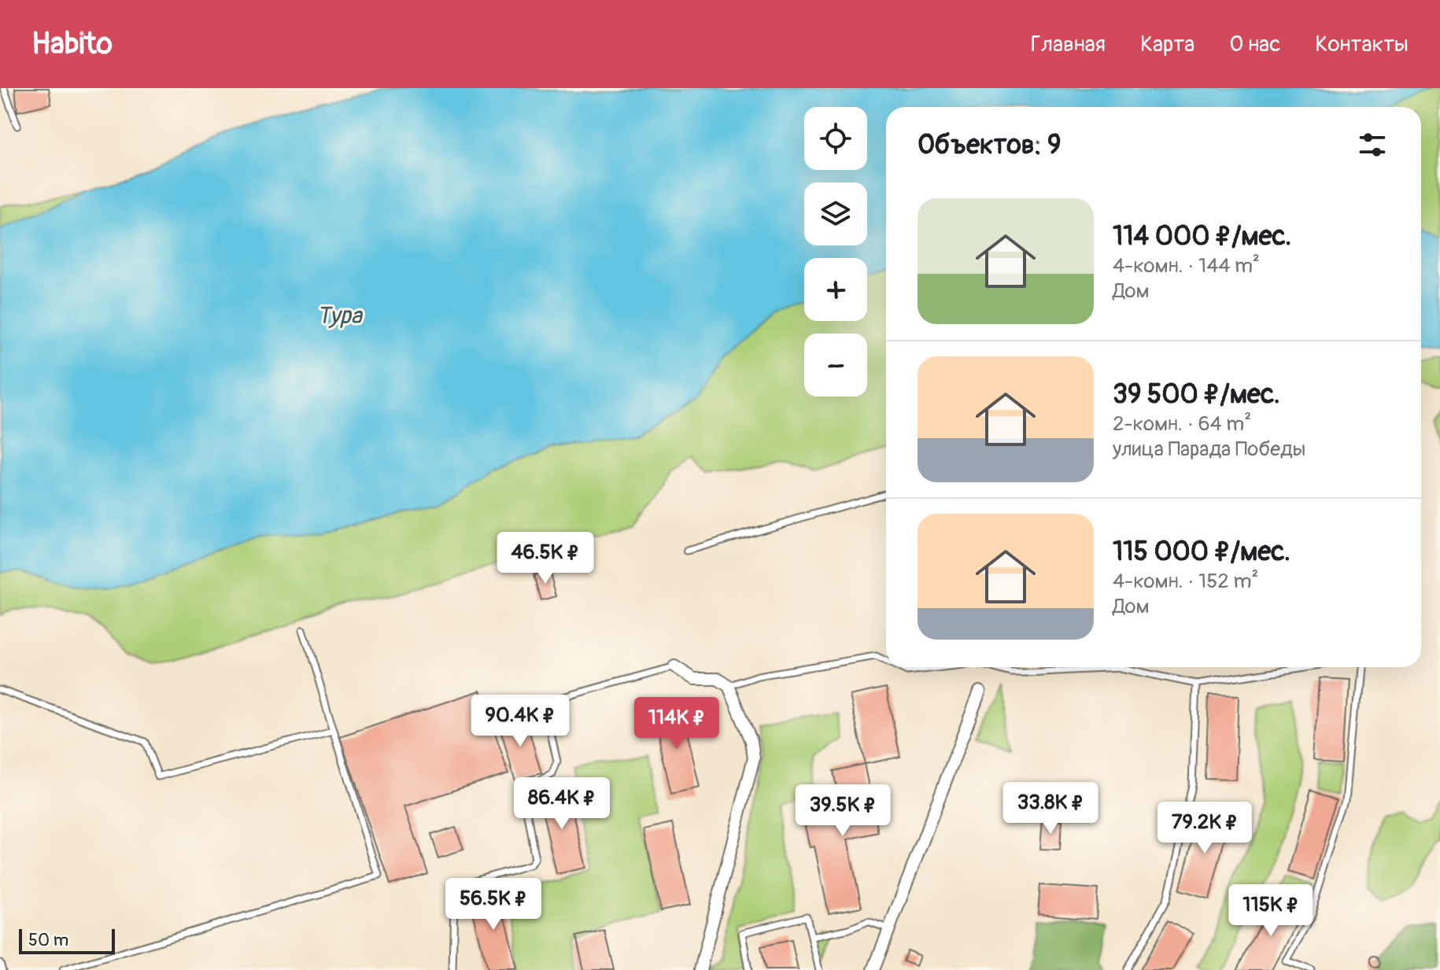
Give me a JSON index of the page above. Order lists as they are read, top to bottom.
{
  "water": ["Тура"],
  "scale_bar": "50 m",
  "page": {
    "header": "Habito",
    "nav": [
      "Главная",
      "Карта",
      "О нас",
      "Контакты"
    ],
    "map_buttons": ["+", "−"],
    "heading": "Объектов: 9",
    "list": [
      {
        "name": "114 000 ₽/мес.",
        "note": "4-комн. · 144 m² · Дом"
      },
      {
        "name": "39 500 ₽/мес.",
        "note": "2-комн. · 64 m² · улица Парада Победы"
      },
      {
        "name": "115 000 ₽/мес.",
        "note": "4-комн. · 152 m² · Дом"
      }
    ],
    "price": [
      "46.5K ₽",
      "90.4K ₽",
      "114K ₽",
      "86.4K ₽",
      "33.8K ₽",
      "39.5K ₽",
      "79.2K ₽",
      "56.5K ₽",
      "115K ₽"
    ],
    "scale": "50 m"
  }
}
